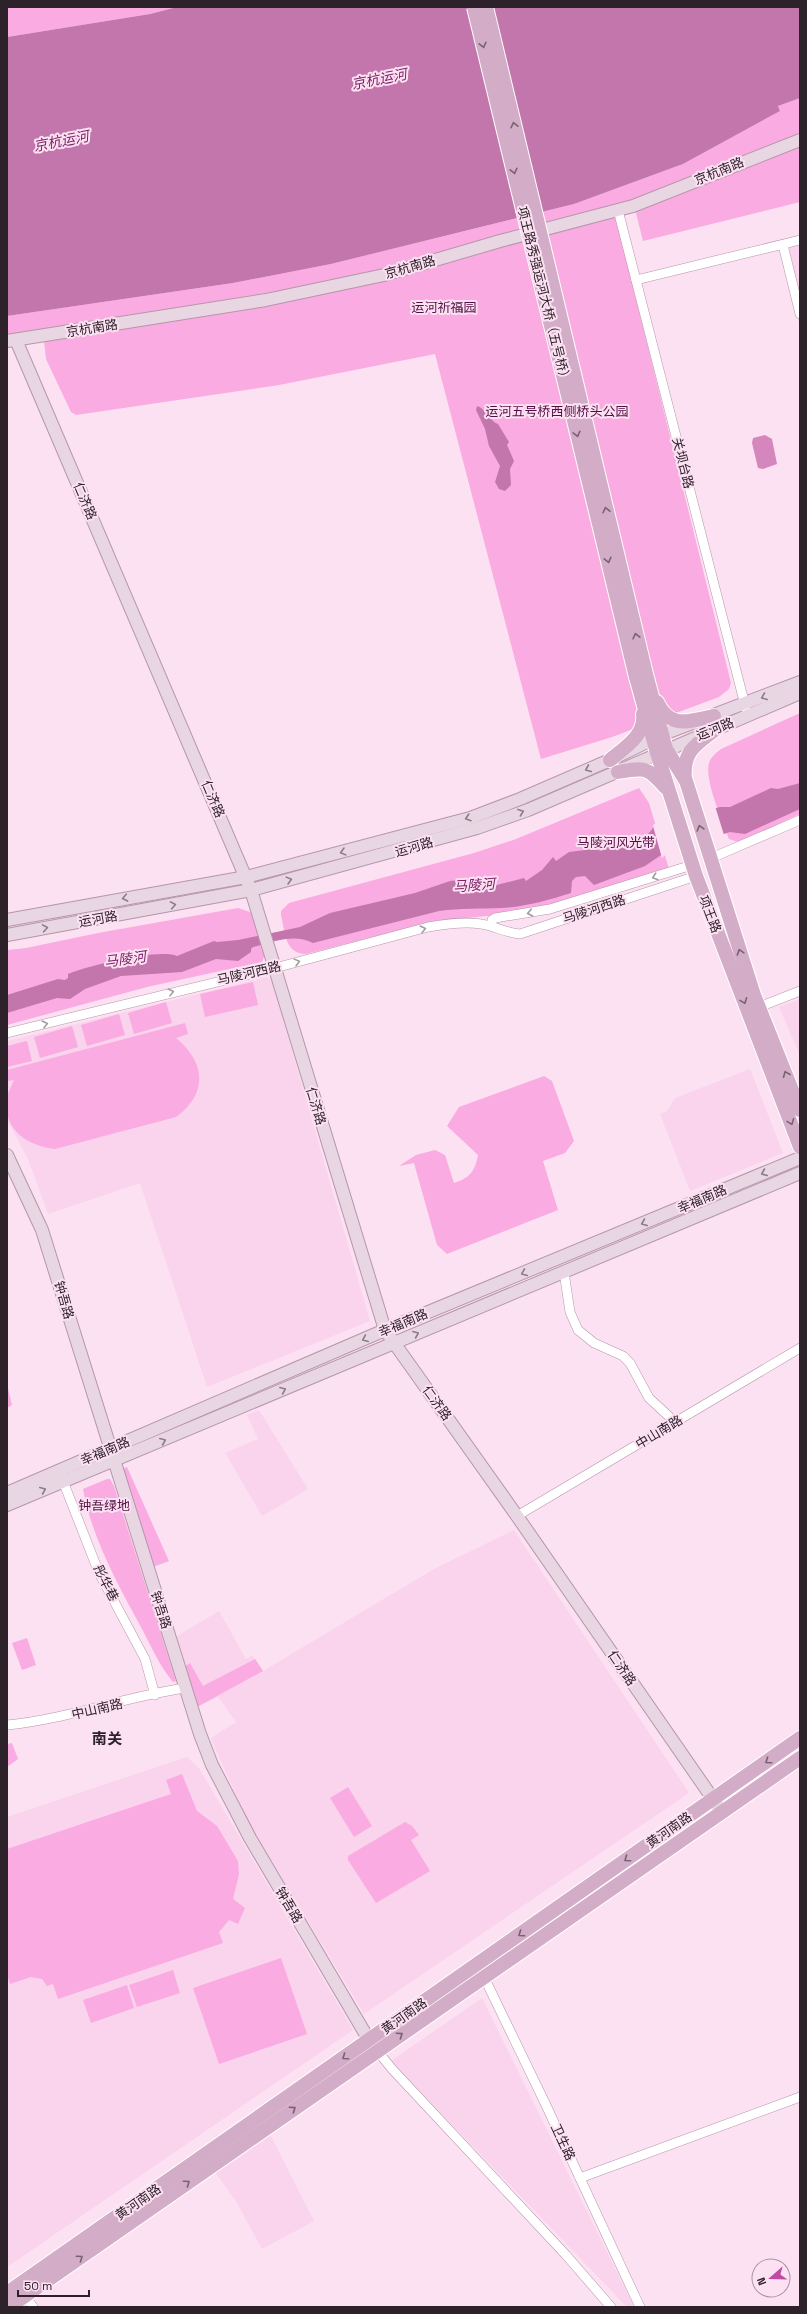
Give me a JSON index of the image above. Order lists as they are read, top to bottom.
{
  "streets": {
    "main road": ["项王路秀强运河大桥（五号桥）", "项王路", "黄河南路"],
    "street": [
      "京杭南路",
      "关坝台路",
      "仁济路",
      "运河路",
      "马陵河西路",
      "幸福南路",
      "钟吾路",
      "中山南路",
      "彤华巷",
      "卫生路"
    ]
  },
  "crossings": [
    ["京杭南路", "关坝台路"],
    ["京杭南路", "仁济路"],
    ["项王路秀强运河大桥（五号桥）", "项王路"],
    ["关坝台路", "运河路"],
    ["仁济路", "运河路"],
    ["仁济路", "马陵河西路"],
    ["仁济路", "幸福南路"],
    ["仁济路", "中山南路"],
    ["仁济路", "黄河南路"],
    ["运河路", "项王路"],
    ["马陵河西路", "项王路"],
    ["幸福南路", "钟吾路"],
    ["幸福南路", "彤华巷"],
    ["钟吾路", "中山南路"],
    ["钟吾路", "黄河南路"],
    ["中山南路", "彤华巷"],
    ["黄河南路", "卫生路"]
  ],
  "districts": ["南关"],
  "water": ["京杭运河", "马陵河"],
  "parks": [
    "运河祈福园",
    "运河五号桥西侧桥头公园",
    "马陵河风光带",
    "钟吾绿地"
  ],
  "scale_bar": "50 m",
  "north": "left"
}
